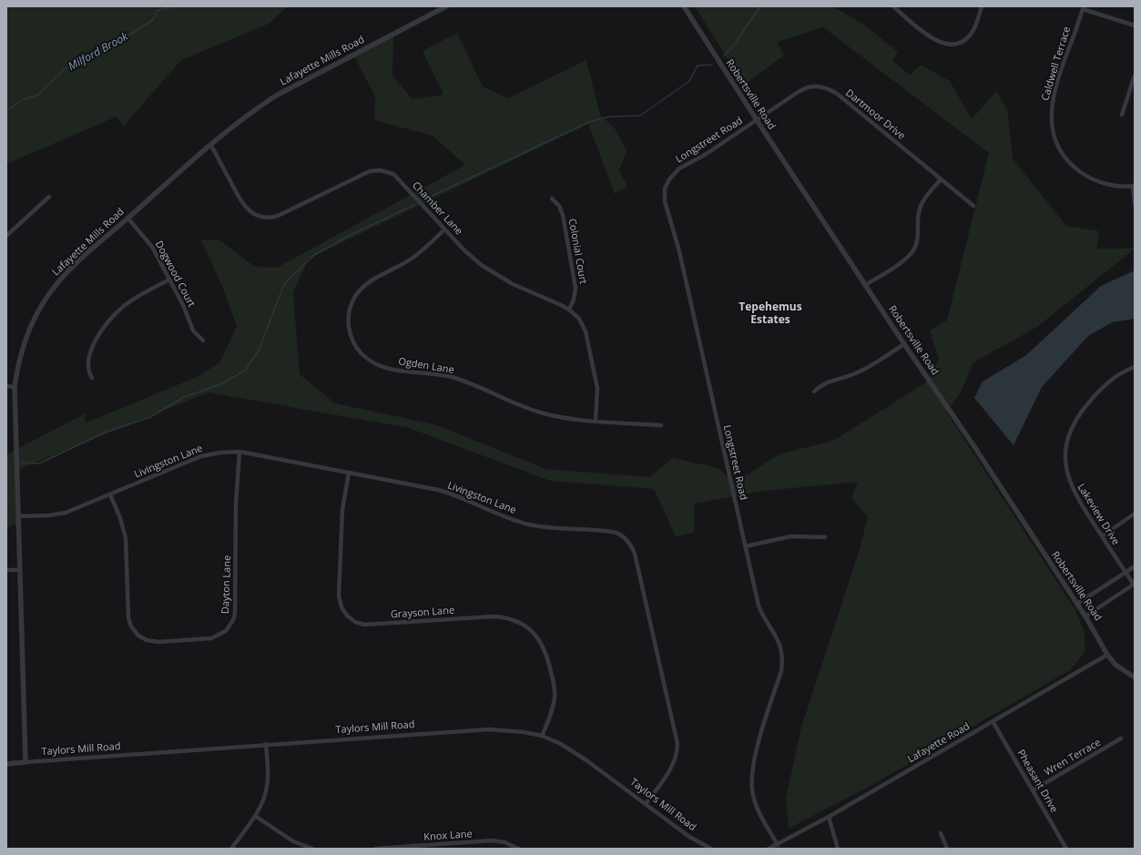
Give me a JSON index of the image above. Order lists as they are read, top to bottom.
{
  "streets": {
    "street": [
      "Lafayette Mills Road",
      "Caldwell Terrace",
      "Robertsville Road",
      "Dartmoor Drive",
      "Longstreet Road",
      "Chamber Lane",
      "Colonial Court",
      "Dogwood Court",
      "Ogden Lane",
      "Livingston Lane",
      "Lakeview Drive",
      "Dayton Lane",
      "Grayson Lane",
      "Taylors Mill Road",
      "Lafayette Road",
      "Wren Terrace",
      "Pheasant Drive",
      "Knox Lane"
    ]
  },
  "crossings": [
    ["Lafayette Mills Road", "Chamber Lane"],
    ["Lafayette Mills Road", "Dogwood Court"],
    ["Lafayette Mills Road", "Livingston Lane"],
    ["Lafayette Mills Road", "Taylors Mill Road"],
    ["Robertsville Road", "Dartmoor Drive"],
    ["Robertsville Road", "Longstreet Road"],
    ["Robertsville Road", "Lafayette Road"],
    ["Dartmoor Drive", "Longstreet Road"],
    ["Longstreet Road", "Lafayette Road"],
    ["Chamber Lane", "Colonial Court"],
    ["Chamber Lane", "Ogden Lane"],
    ["Livingston Lane", "Dayton Lane"],
    ["Livingston Lane", "Grayson Lane"],
    ["Livingston Lane", "Taylors Mill Road"],
    ["Grayson Lane", "Taylors Mill Road"],
    ["Lafayette Road", "Pheasant Drive"],
    ["Wren Terrace", "Pheasant Drive"]
  ],
  "districts": ["Tepehemus Estates"],
  "water": ["Milford Brook"]
}
